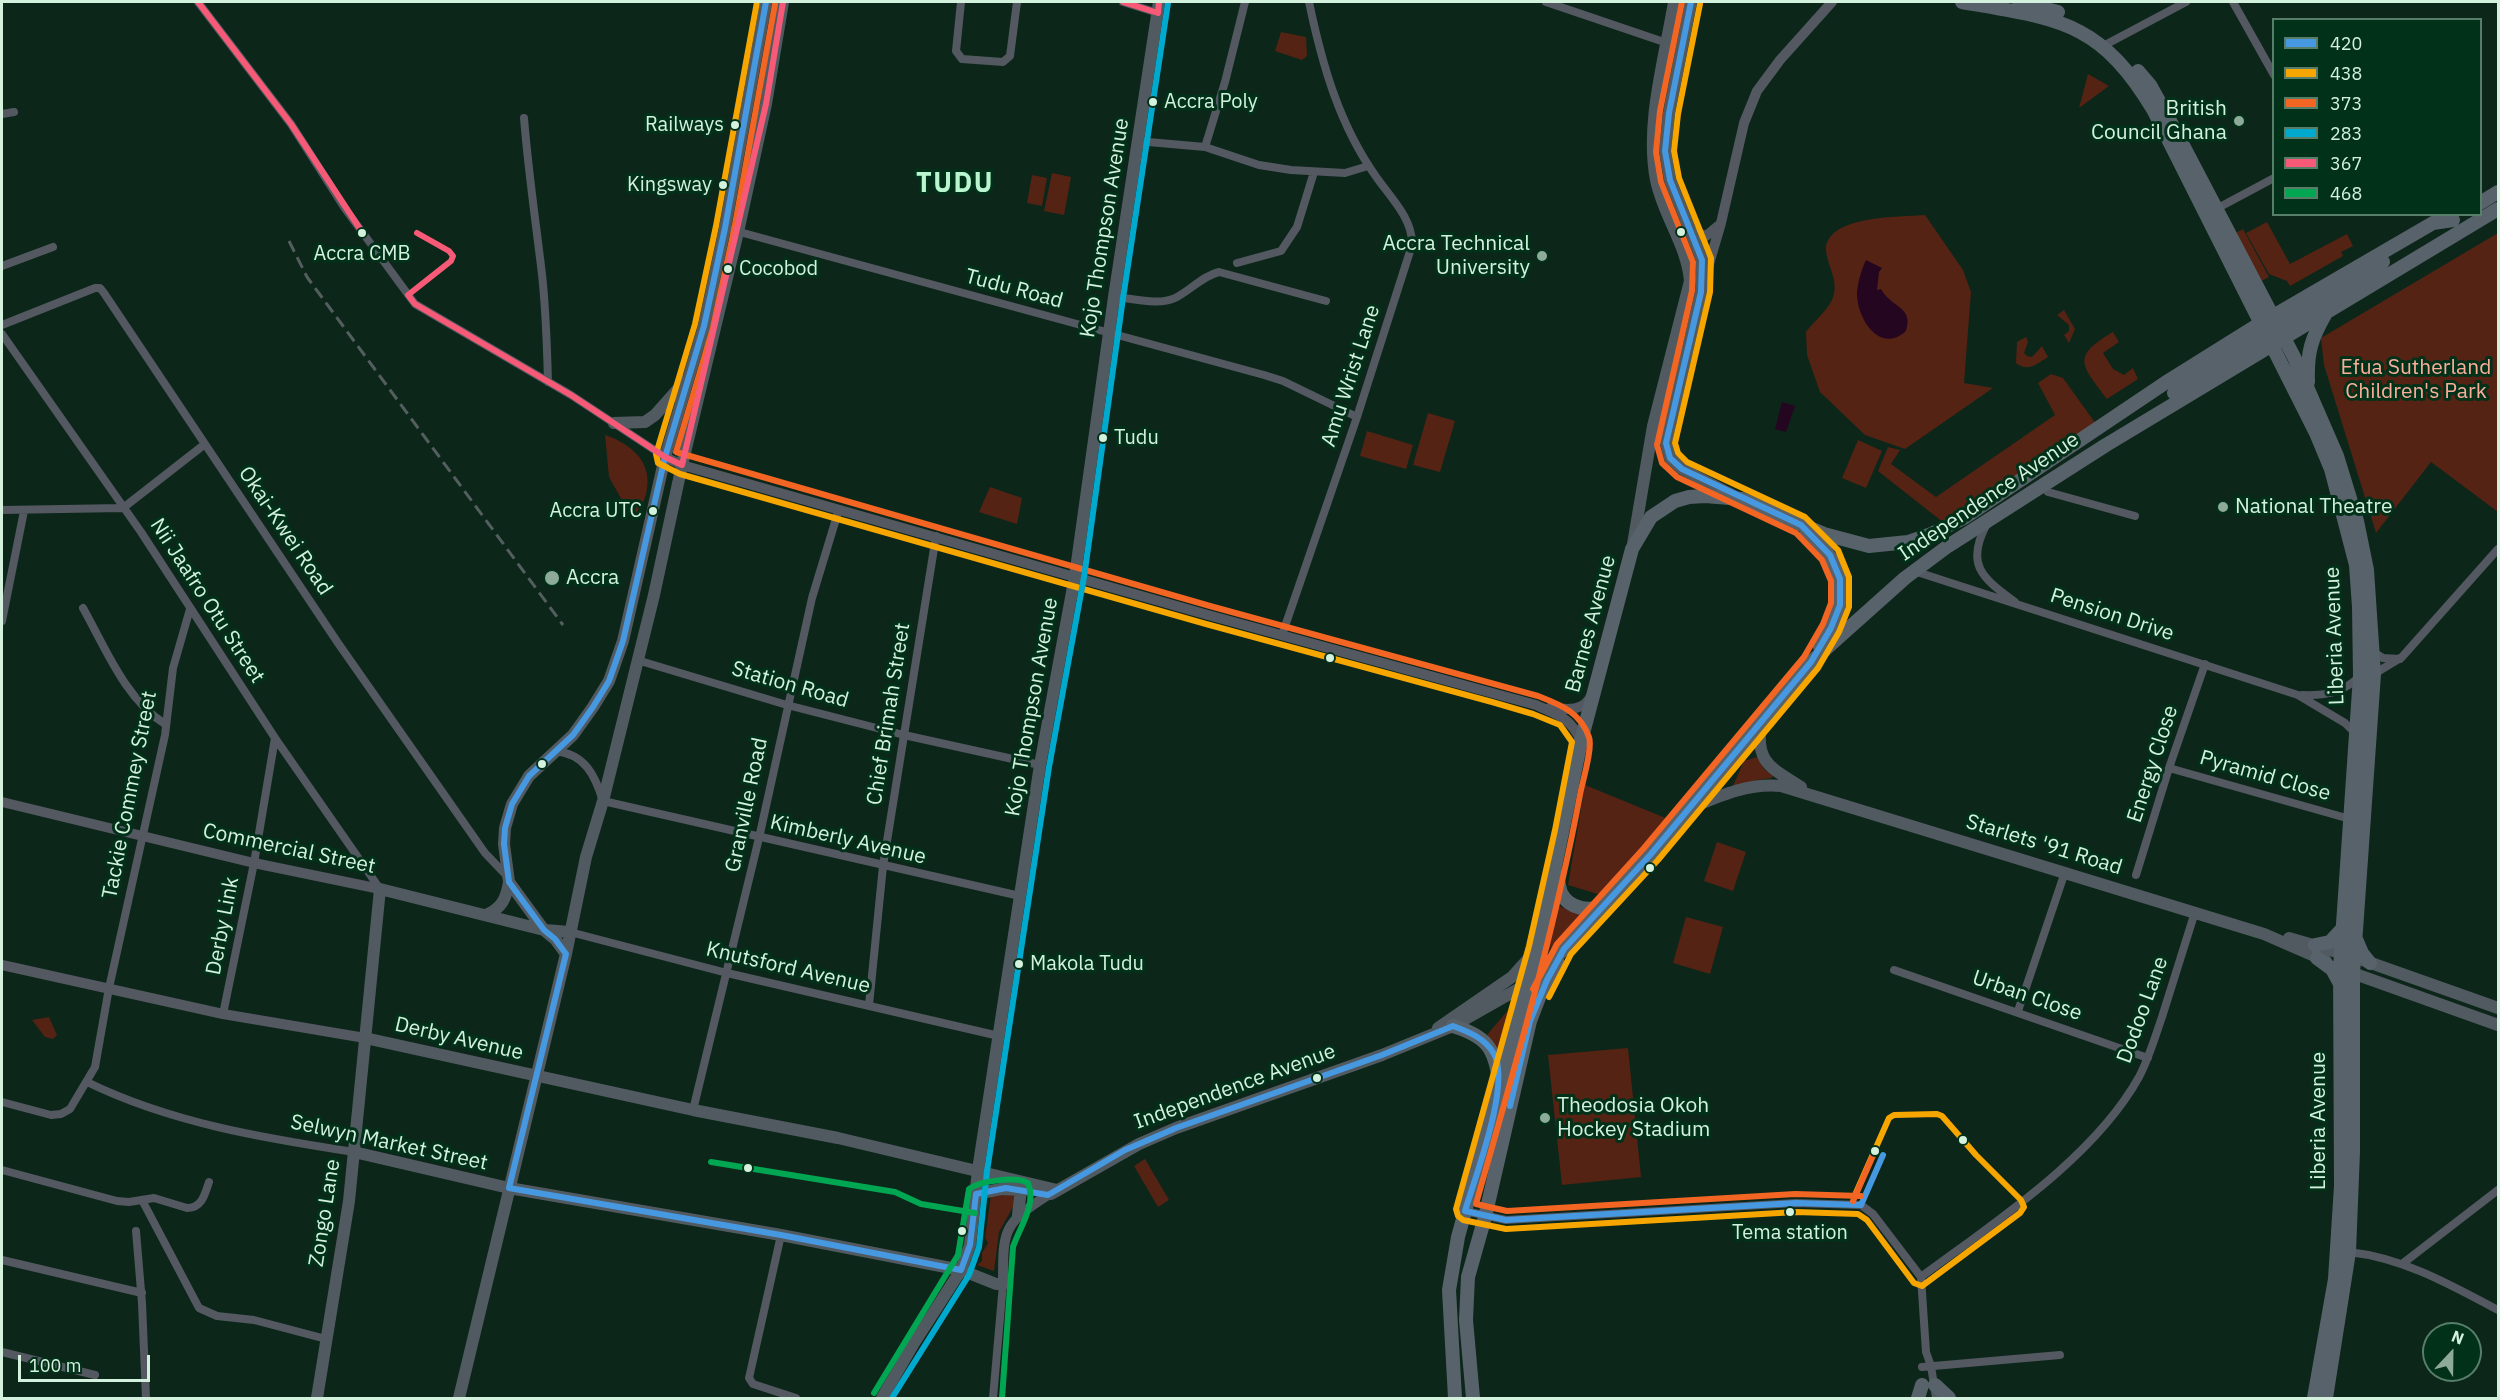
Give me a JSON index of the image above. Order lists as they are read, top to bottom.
{
  "streets": {
    "main road": [
      "Kojo Thompson Avenue",
      "Independence Avenue",
      "Barnes Avenue",
      "Liberia Avenue",
      "Starlets '91 Road",
      "Commercial Street",
      "Derby Avenue",
      "Selwyn Market Street",
      "Zongo Lane"
    ],
    "street": [
      "Tudu Road",
      "Amu Wrist Lane",
      "Okai-Kwei Road",
      "Nii Jaafro Otu Street",
      "Pension Drive",
      "Station Road",
      "Chief Brimah Street",
      "Energy Close",
      "Pyramid Close",
      "Tackie Commey Street",
      "Granville Road",
      "Kimberly Avenue",
      "Derby Link",
      "Knutsford Avenue",
      "Urban Close",
      "Dodoo Lane"
    ]
  },
  "crossings": [
    ["Kojo Thompson Avenue", "Tudu Road"],
    ["Kojo Thompson Avenue", "Station Road"],
    ["Kojo Thompson Avenue", "Kimberly Avenue"],
    ["Kojo Thompson Avenue", "Knutsford Avenue"],
    ["Kojo Thompson Avenue", "Derby Avenue"],
    ["Kojo Thompson Avenue", "Selwyn Market Street"],
    ["Tudu Road", "Amu Wrist Lane"],
    ["Independence Avenue", "Pension Drive"],
    ["Independence Avenue", "Barnes Avenue"],
    ["Independence Avenue", "Liberia Avenue"],
    ["Independence Avenue", "Starlets '91 Road"],
    ["Nii Jaafro Otu Street", "Tackie Commey Street"],
    ["Nii Jaafro Otu Street", "Commercial Street"],
    ["Nii Jaafro Otu Street", "Derby Link"],
    ["Nii Jaafro Otu Street", "Zongo Lane"],
    ["Pension Drive", "Liberia Avenue"],
    ["Pension Drive", "Energy Close"],
    ["Liberia Avenue", "Pyramid Close"],
    ["Liberia Avenue", "Starlets '91 Road"],
    ["Station Road", "Chief Brimah Street"],
    ["Station Road", "Granville Road"],
    ["Chief Brimah Street", "Kimberly Avenue"],
    ["Chief Brimah Street", "Knutsford Avenue"],
    ["Energy Close", "Pyramid Close"],
    ["Tackie Commey Street", "Commercial Street"],
    ["Tackie Commey Street", "Derby Avenue"],
    ["Granville Road", "Kimberly Avenue"],
    ["Granville Road", "Knutsford Avenue"],
    ["Granville Road", "Derby Avenue"],
    ["Starlets '91 Road", "Dodoo Lane"],
    ["Commercial Street", "Derby Link"],
    ["Commercial Street", "Knutsford Avenue"],
    ["Commercial Street", "Zongo Lane"],
    ["Derby Link", "Derby Avenue"],
    ["Urban Close", "Dodoo Lane"],
    ["Derby Avenue", "Zongo Lane"],
    ["Selwyn Market Street", "Zongo Lane"]
  ],
  "districts": ["TUDU"],
  "parks": ["Efua Sutherland Children's Park"],
  "places": [
    "Accra Poly",
    "British Council Ghana",
    "Railways",
    "Kingsway",
    "Accra CMB",
    "Accra Technical University",
    "Cocobod",
    "Tudu",
    "National Theatre",
    "Accra UTC",
    "Accra",
    "Makola Tudu",
    "Theodosia Okoh Hockey Stadium",
    "Tema station"
  ],
  "lines": [
    "transit line 420",
    "transit line 438",
    "transit line 373",
    "transit line 367",
    "transit line 283",
    "transit line 468"
  ],
  "legend": [
    "420",
    "438",
    "373",
    "283",
    "367",
    "468"
  ],
  "scale_bar": "100 m",
  "north": "top"
}
